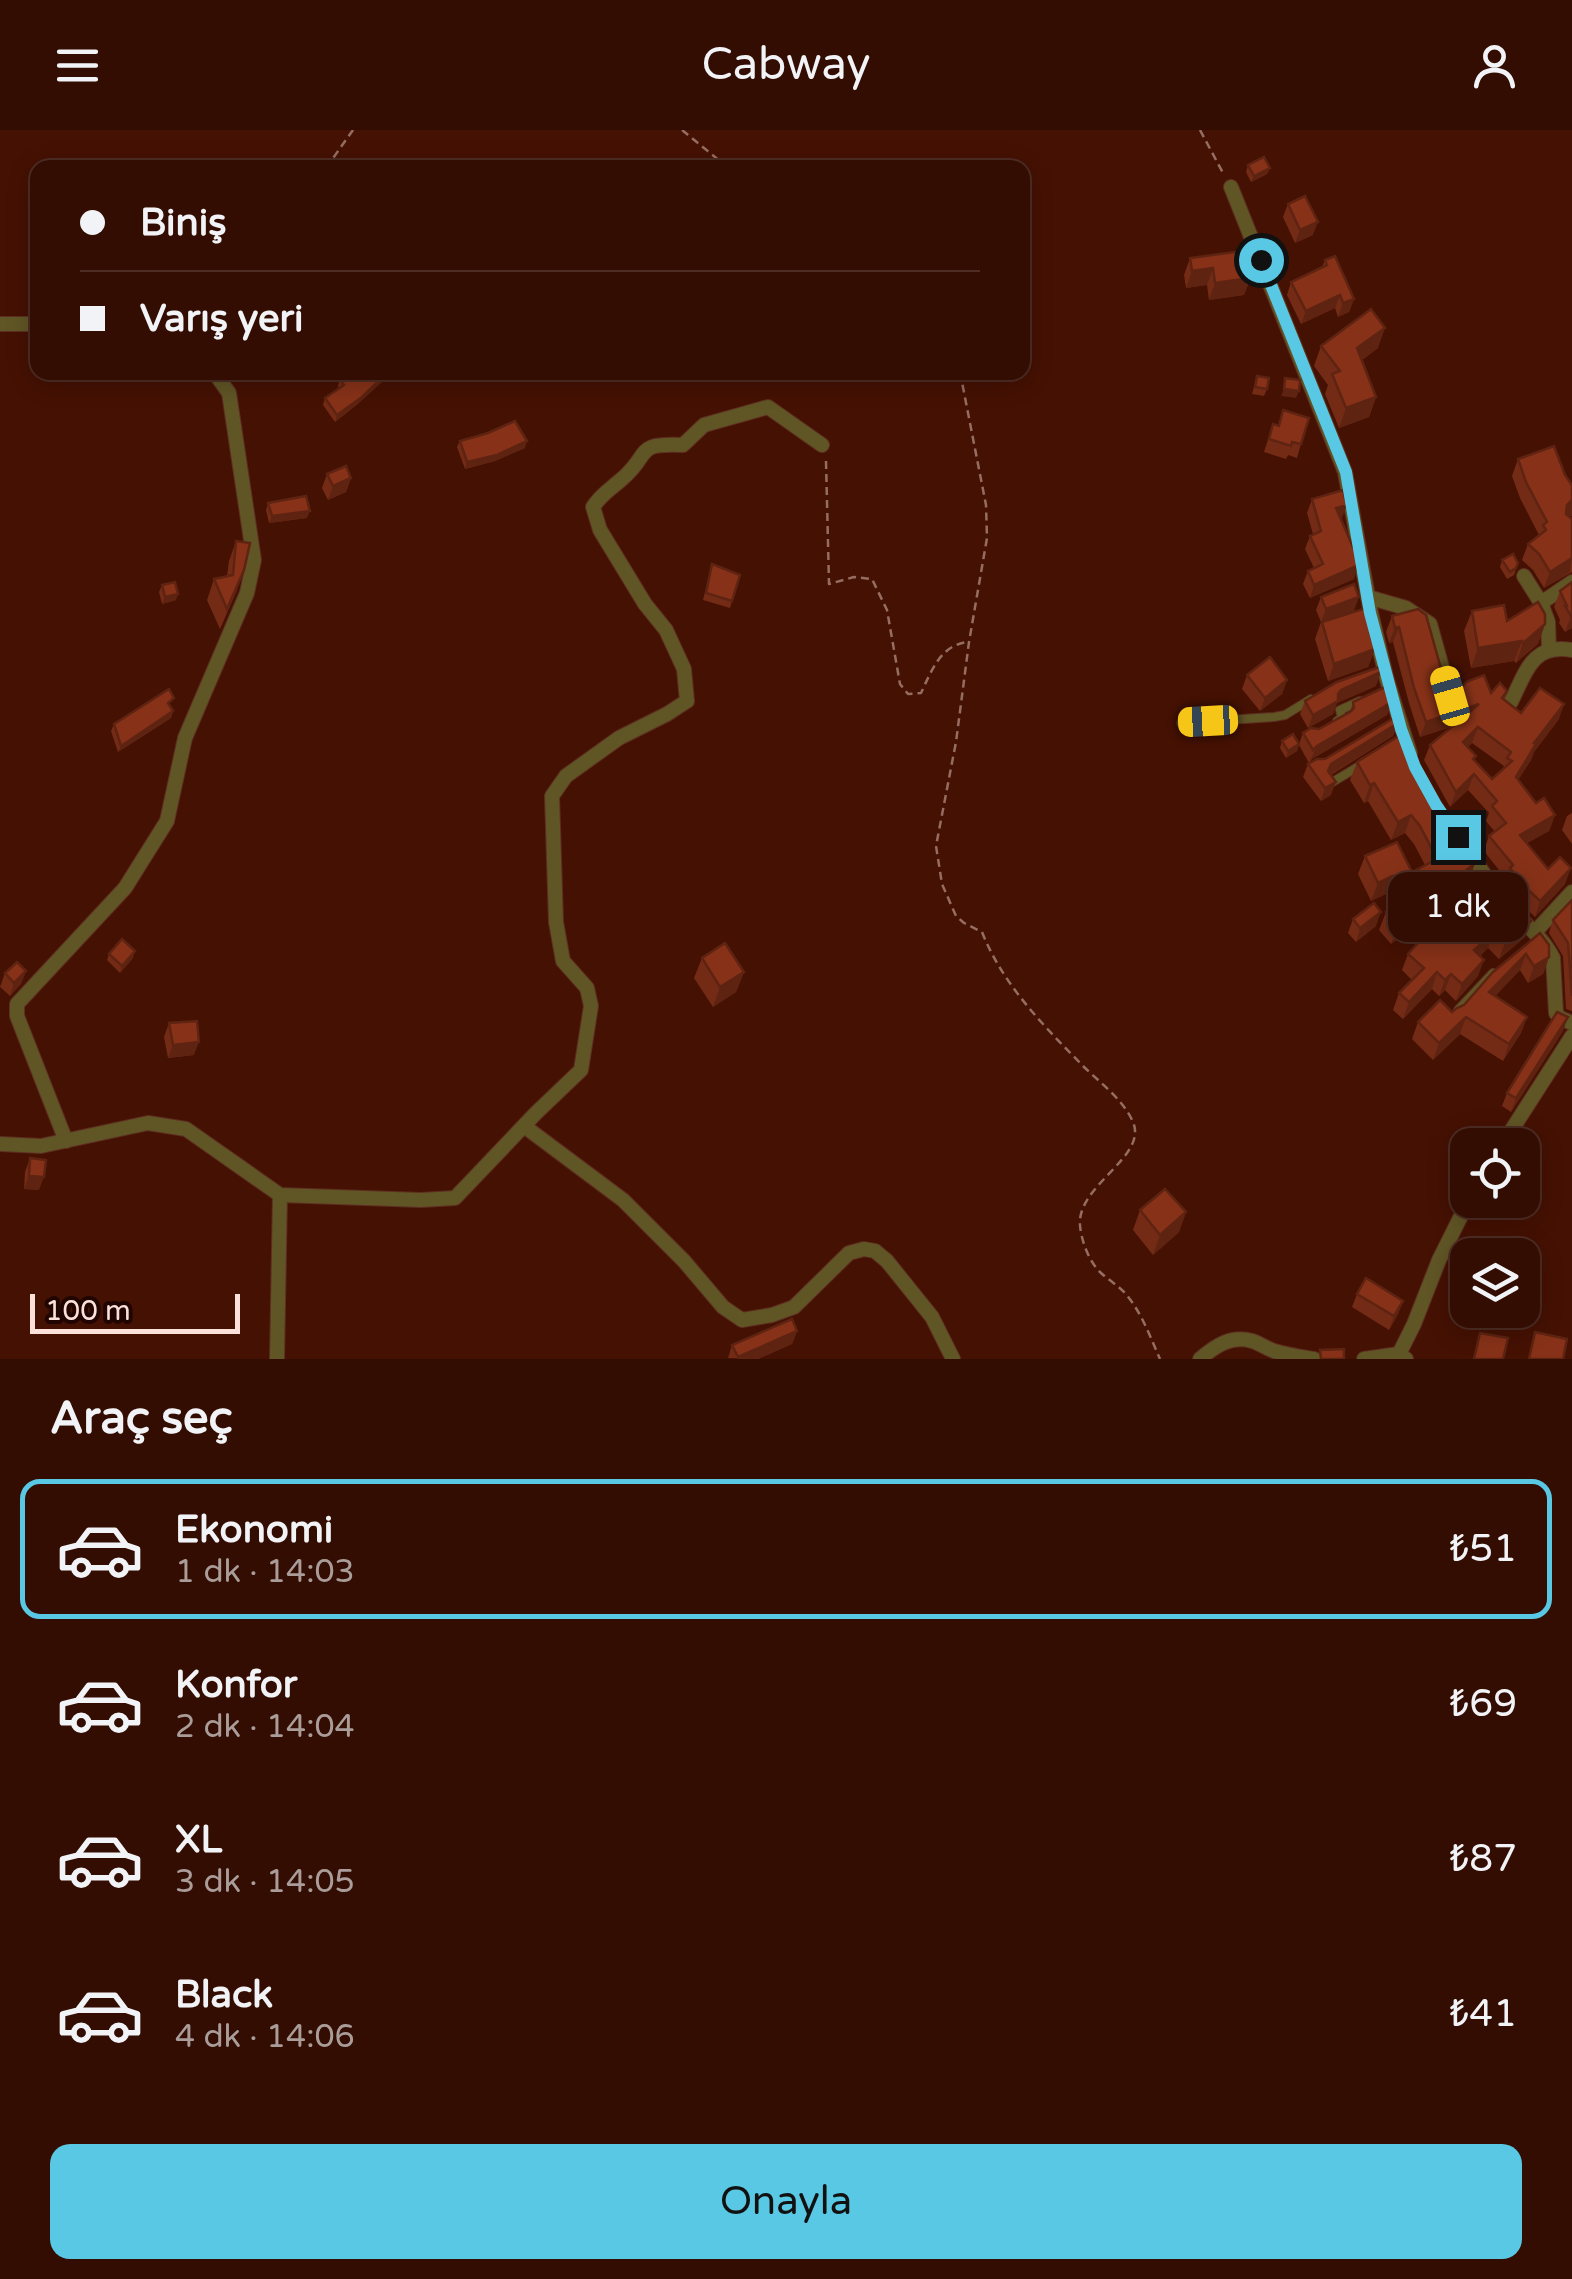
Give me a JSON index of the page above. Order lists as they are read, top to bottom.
{
  "scale_bar": "100 m",
  "page": {
    "header": "Cabway",
    "banner": ["Biniş", "Varış yeri"],
    "bubble": "1 dk",
    "scale": "100 m",
    "heading": "Araç seç",
    "list": [
      {
        "name": "Ekonomi",
        "note": "1 dk · 14:03",
        "value": "₺51"
      },
      {
        "name": "Konfor",
        "note": "2 dk · 14:04",
        "value": "₺69"
      },
      {
        "name": "XL",
        "note": "3 dk · 14:05",
        "value": "₺87"
      },
      {
        "name": "Black",
        "note": "4 dk · 14:06",
        "value": "₺41"
      }
    ],
    "buttons": "Onayla"
  }
}
